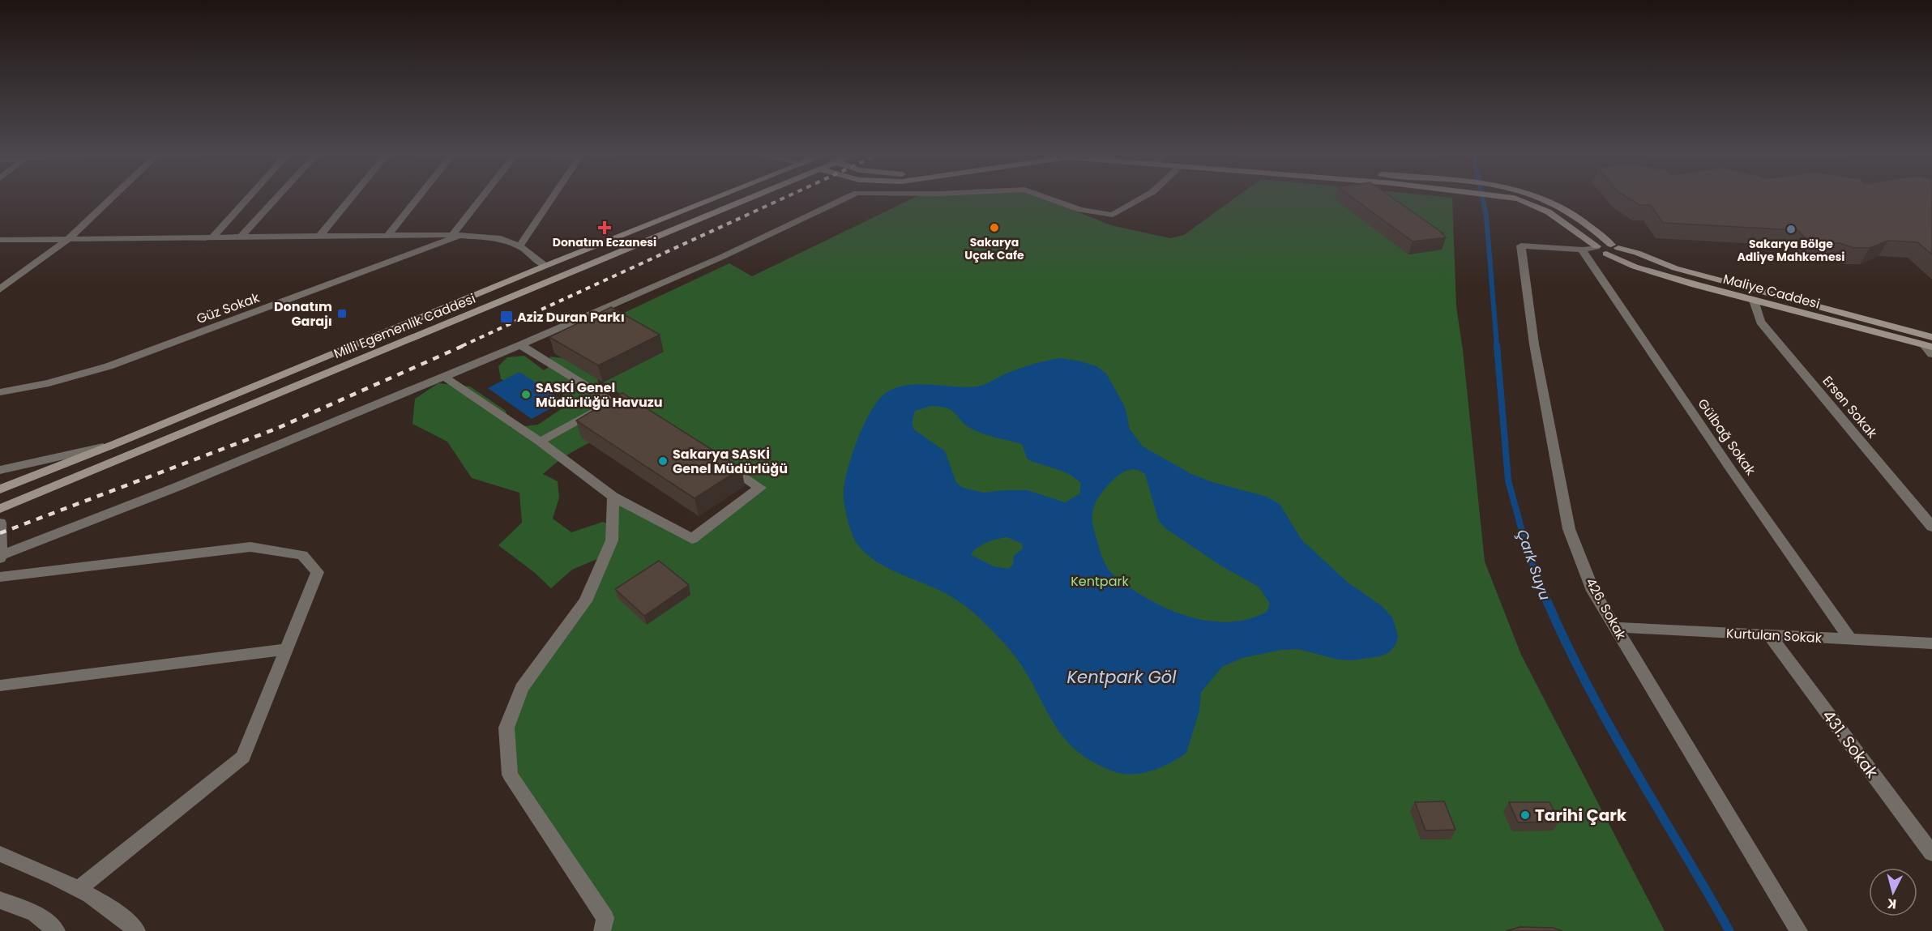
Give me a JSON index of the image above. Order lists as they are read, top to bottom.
{
  "streets": {
    "main road": ["Maliye Caddesi", "Milli Egemenlik Caddesi"],
    "street": [
      "Güz Sokak",
      "Ersen Sokak",
      "Gülbağ Sokak",
      "426. Sokak",
      "Kurtulan Sokak",
      "431. Sokak"
    ]
  },
  "crossings": [
    ["Maliye Caddesi", "Ersen Sokak"],
    ["Gülbağ Sokak", "426. Sokak"],
    ["Gülbağ Sokak", "Kurtulan Sokak"],
    ["426. Sokak", "Kurtulan Sokak"],
    ["Kurtulan Sokak", "431. Sokak"]
  ],
  "water": ["Çark Suyu", "Kentpark Göl"],
  "parks": ["Kentpark"],
  "places": {
    "health": ["Donatım Eczanesi"],
    "other": [
      "Sakarya Uçak Cafe",
      "Sakarya Bölge Adliye Mahkemesi",
      "SASKİ Genel Müdürlüğü Havuzu",
      "Sakarya SASKİ Genel Müdürlüğü",
      "Tarihi Çark"
    ],
    "transit": ["Donatım Garajı", "Aziz Duran Parkı"]
  },
  "north": "bottom"
}
